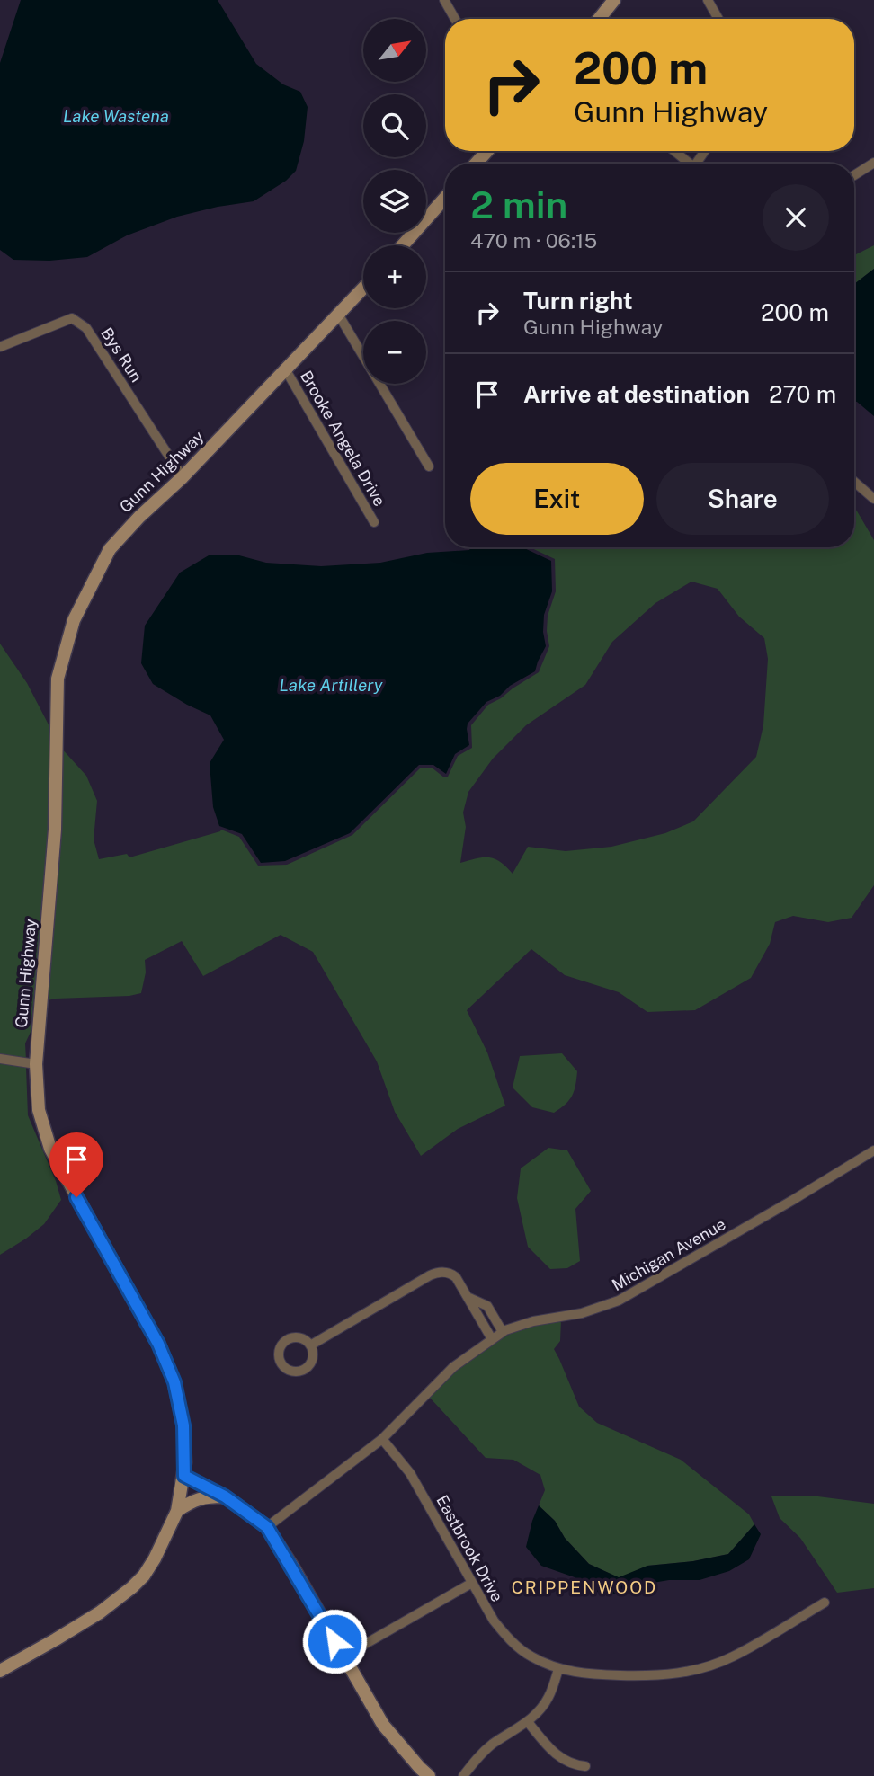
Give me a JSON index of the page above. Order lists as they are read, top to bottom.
{
  "streets": {
    "main road": ["Gunn Highway"],
    "street": [
      "Bys Run",
      "Brooke Angela Drive",
      "Michigan Avenue",
      "Eastbrook Drive"
    ]
  },
  "crossings": [
    ["Bys Run", "Gunn Highway"],
    ["Brooke Angela Drive", "Gunn Highway"],
    ["Michigan Avenue", "Eastbrook Drive"]
  ],
  "districts": ["CRIPPENWOOD"],
  "water": ["Lake Wastena", "Lake Artillery"],
  "north": "top right",
  "page": {
    "map_buttons": ["+", "−"],
    "turn": ["200 m", "Gunn Highway"],
    "heading": ["2 min", "470 m · 06:15"],
    "list": [
      {
        "name": "Turn right",
        "note": "Gunn Highway",
        "value": "200 m"
      },
      {
        "name": "Arrive at destination",
        "value": "270 m"
      }
    ],
    "buttons": ["Exit", "Share"]
  }
}
